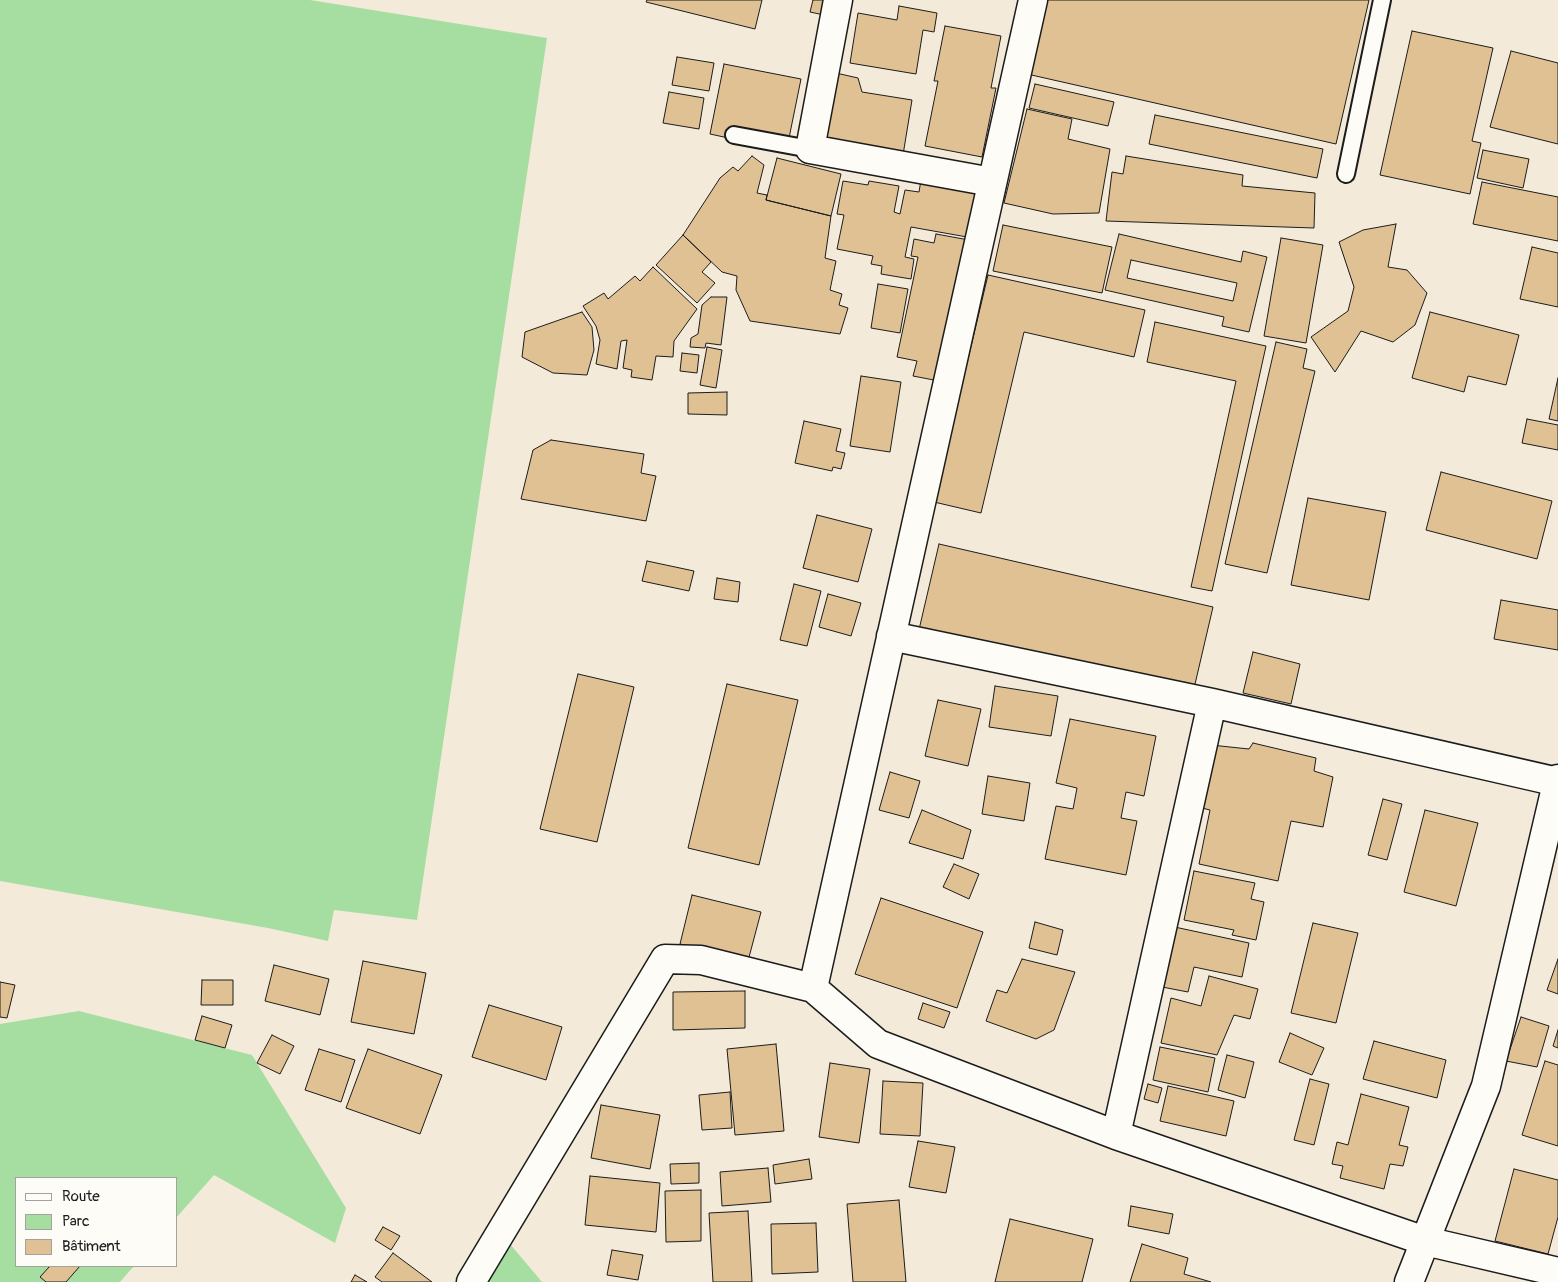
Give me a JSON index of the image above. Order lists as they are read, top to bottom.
{
  "legend": ["Route", "Parc", "Bâtiment"]
}
